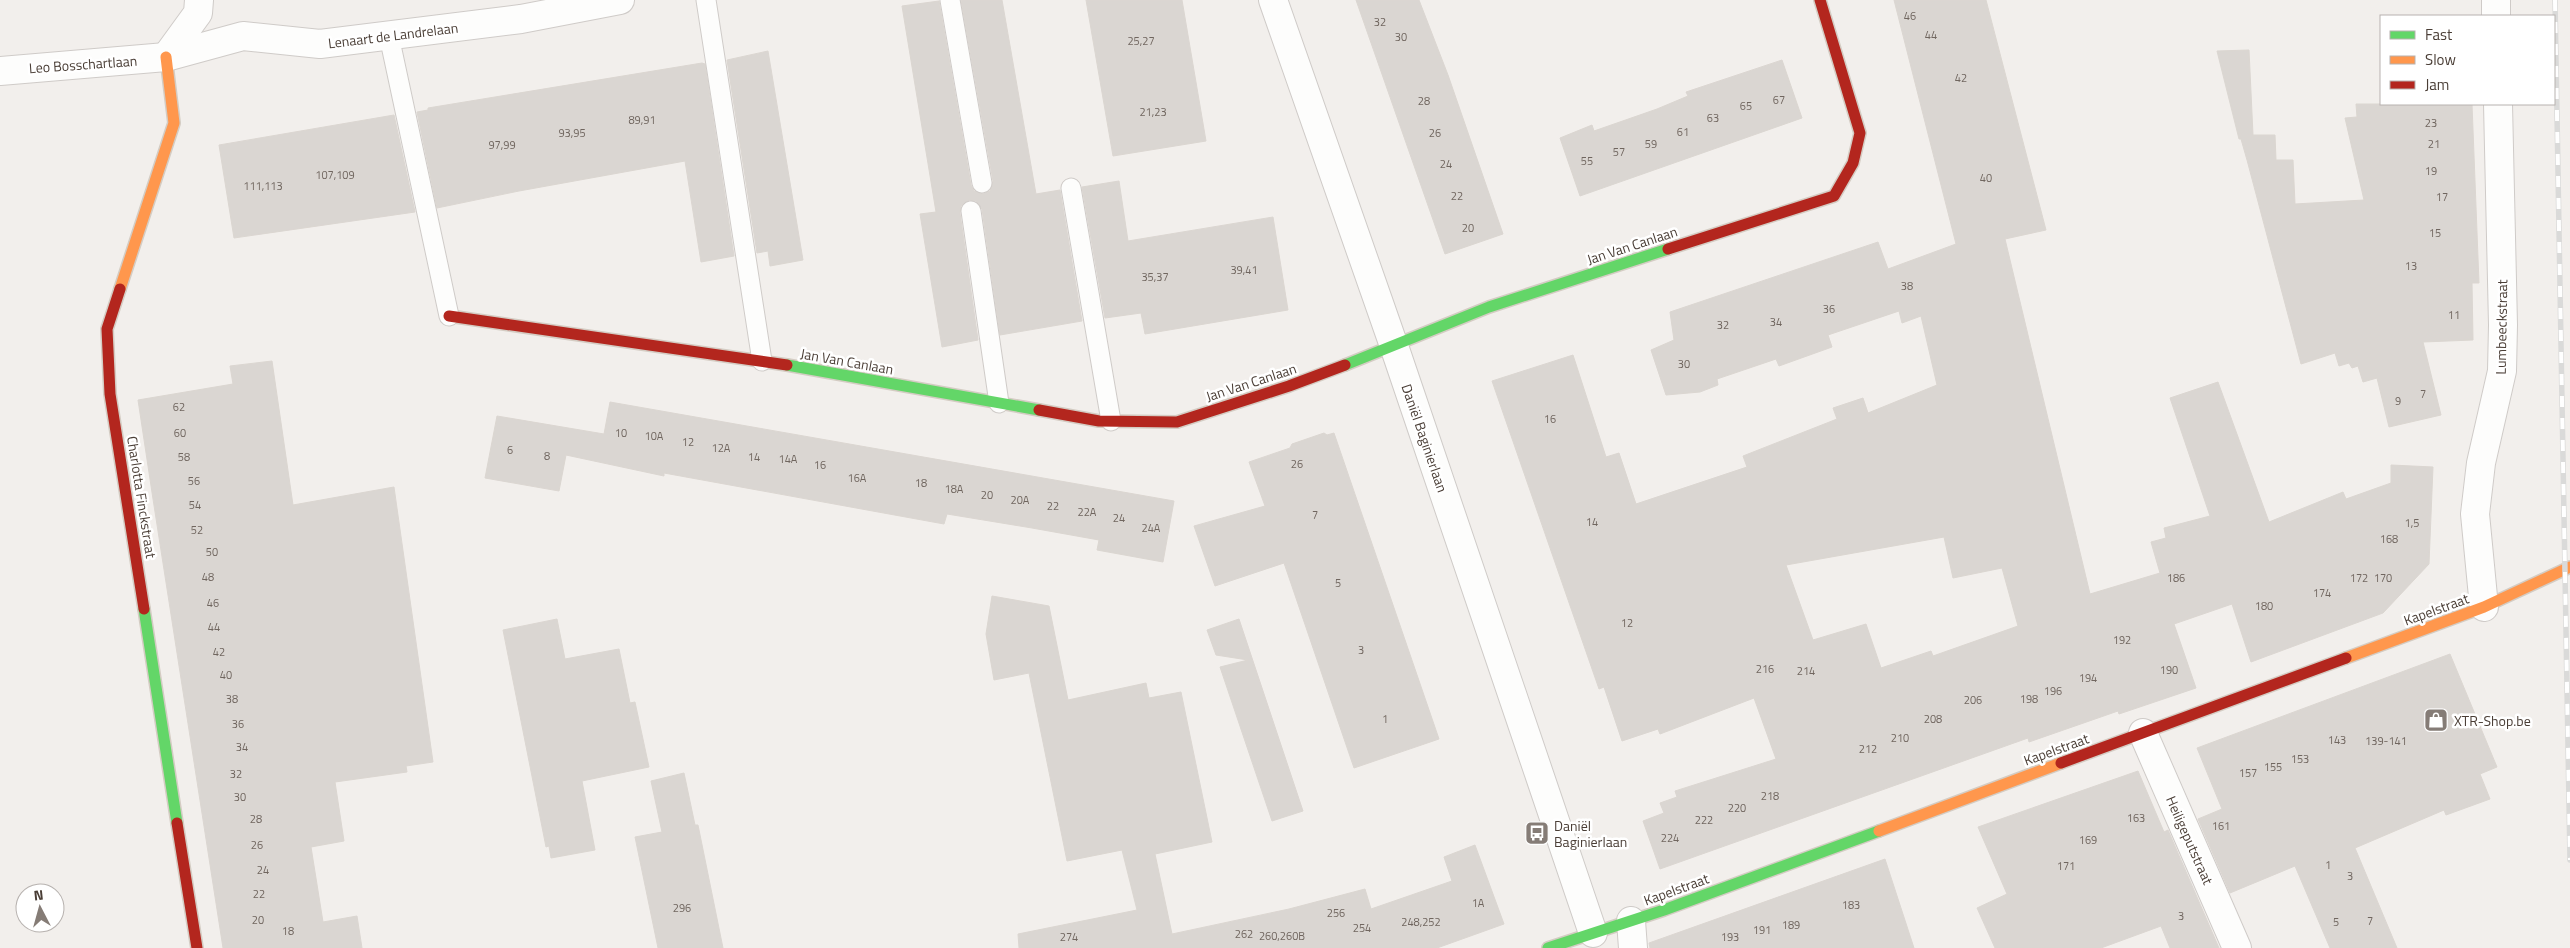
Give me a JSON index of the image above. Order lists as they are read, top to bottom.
{
  "streets": {
    "street": [
      "Lenaart de Landrelaan",
      "Leo Bosschartlaan",
      "Jan Van Canlaan",
      "Lumbeeckstraat",
      "Daniël Baginierlaan",
      "Charlotta Finckstraat",
      "Kapelstraat",
      "Heiligeputstraat"
    ]
  },
  "crossings": [
    ["Lenaart de Landrelaan", "Leo Bosschartlaan"],
    ["Lenaart de Landrelaan", "Charlotta Finckstraat"],
    ["Leo Bosschartlaan", "Charlotta Finckstraat"],
    ["Jan Van Canlaan", "Daniël Baginierlaan"],
    ["Lumbeeckstraat", "Kapelstraat"],
    ["Daniël Baginierlaan", "Kapelstraat"],
    ["Kapelstraat", "Heiligeputstraat"]
  ],
  "places": {
    "shop": ["XTR-Shop.be"],
    "bus stop": ["Daniël Baginierlaan"]
  },
  "house_numbers": [
    "46",
    "32",
    "44",
    "30",
    "25,27",
    "42",
    "67",
    "28",
    "65",
    "21,23",
    "63",
    "89,91",
    "23",
    "61",
    "93,95",
    "26",
    "59",
    "21",
    "97,99",
    "57",
    "55",
    "24",
    "19",
    "107,109",
    "40",
    "111,113",
    "22",
    "17",
    "20",
    "15",
    "13",
    "39,41",
    "35,37",
    "38",
    "36",
    "11",
    "34",
    "32",
    "30",
    "7",
    "9",
    "62",
    "16",
    "60",
    "10",
    "10A",
    "12",
    "12A",
    "6",
    "8",
    "58",
    "14",
    "14A",
    "26",
    "16",
    "16A",
    "56",
    "18",
    "18A",
    "20",
    "20A",
    "54",
    "22",
    "22A",
    "7",
    "24",
    "14",
    "1,5",
    "24A",
    "52",
    "168",
    "50",
    "48",
    "186",
    "172",
    "170",
    "5",
    "174",
    "46",
    "180",
    "12",
    "44",
    "192",
    "3",
    "42",
    "216",
    "190",
    "214",
    "40",
    "194",
    "196",
    "38",
    "198",
    "206",
    "1",
    "208",
    "36",
    "210",
    "143",
    "139-141",
    "34",
    "212",
    "153",
    "155",
    "157",
    "32",
    "218",
    "30",
    "220",
    "163",
    "28",
    "222",
    "161",
    "224",
    "169",
    "26",
    "1",
    "171",
    "24",
    "3",
    "22",
    "1A",
    "183",
    "296",
    "256",
    "3",
    "20",
    "7",
    "248,252",
    "5",
    "189",
    "254",
    "191",
    "18",
    "262",
    "260,260B",
    "274",
    "193"
  ],
  "legend": ["Fast", "Slow", "Jam"],
  "north": "top"
}
